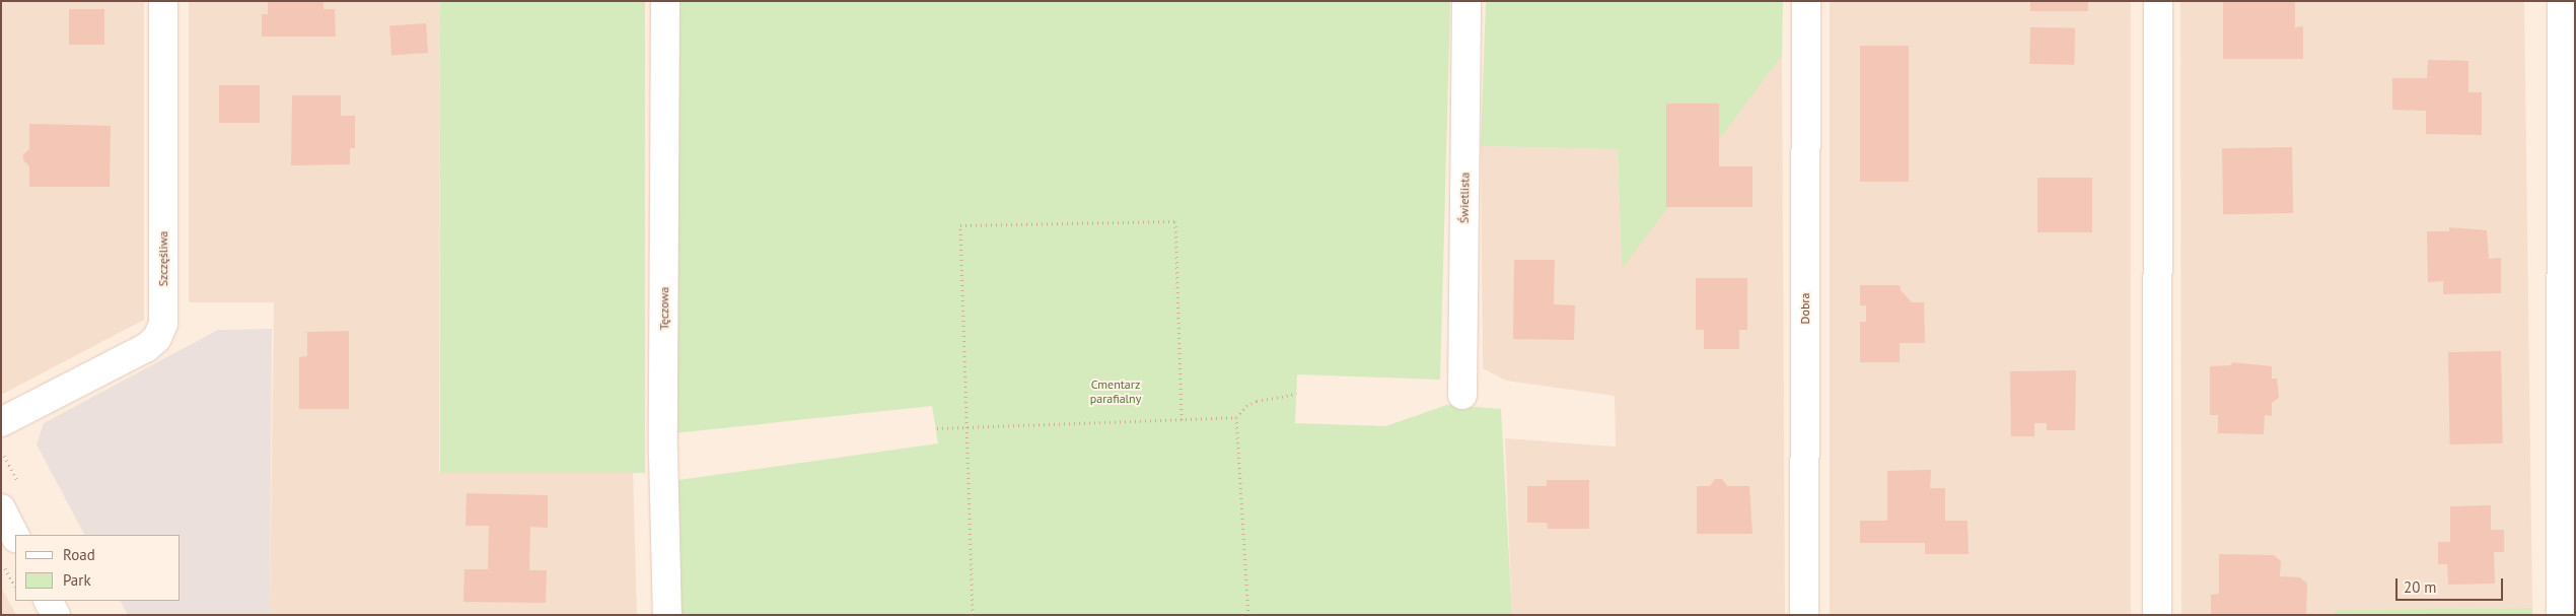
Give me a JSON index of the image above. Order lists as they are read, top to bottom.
{
  "streets": {
    "street": [
      "Świetlista",
      "Szczęśliwa",
      "Tęczowa",
      "Dobra"
    ]
  },
  "parks": ["Cmentarz parafialny"],
  "legend": ["Road", "Park"],
  "scale_bar": "20 m"
}
